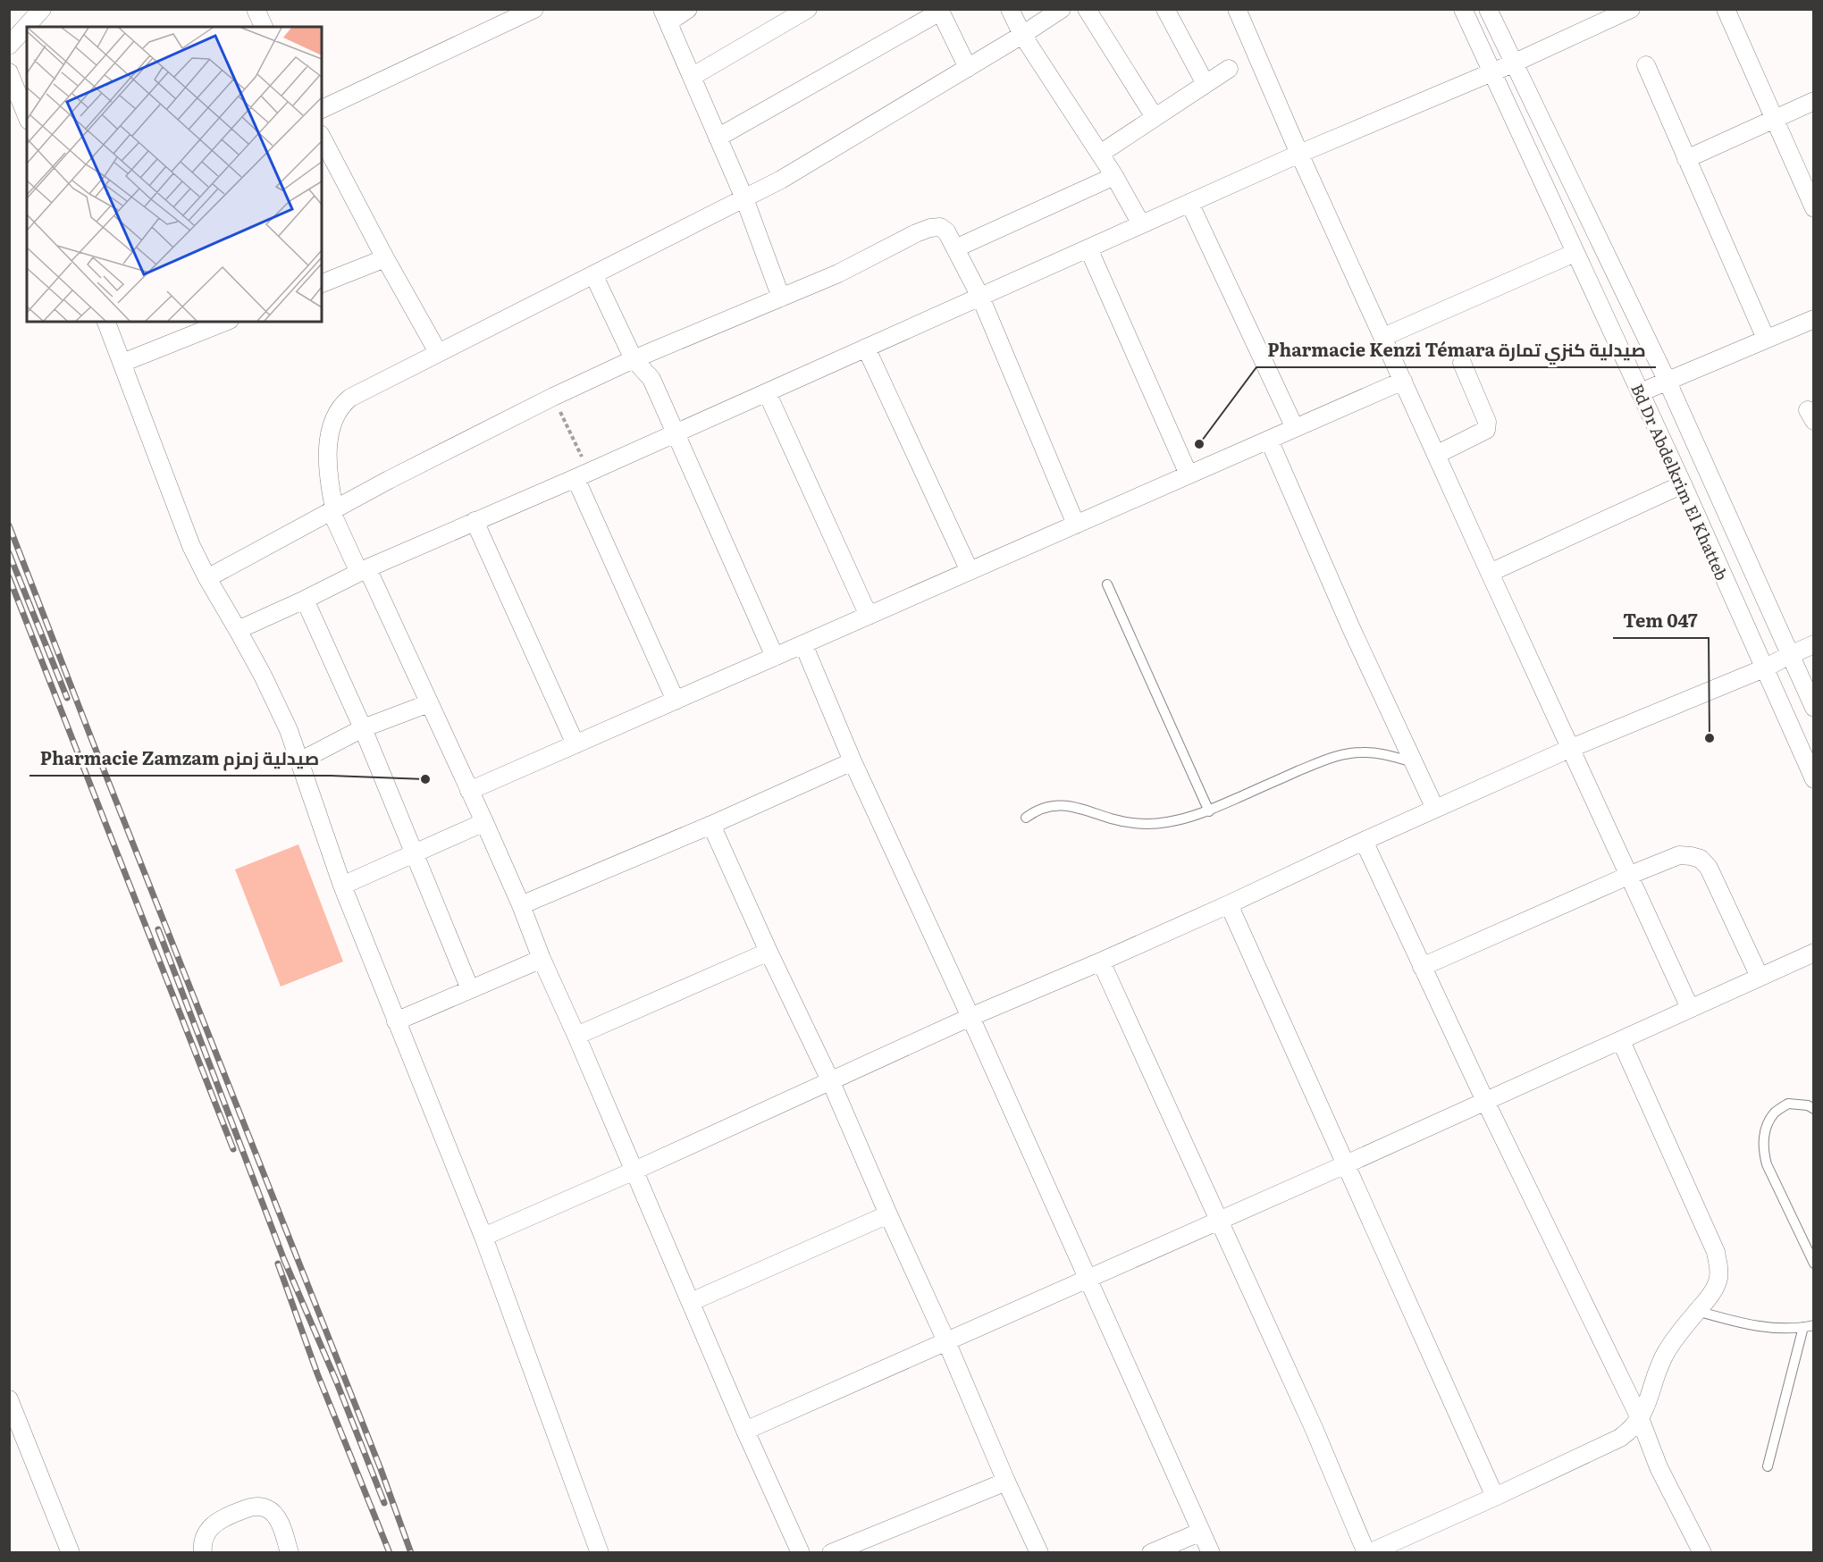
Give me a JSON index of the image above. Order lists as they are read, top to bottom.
{
  "streets": {
    "street": ["Bd Dr Abdelkrim El Khatteb"]
  },
  "places": ["Pharmacie Kenzi Témara صيدلية كنزي تمارة", "Tem 047", "Pharmacie Zamzam صيدلية زمزم"]
}
